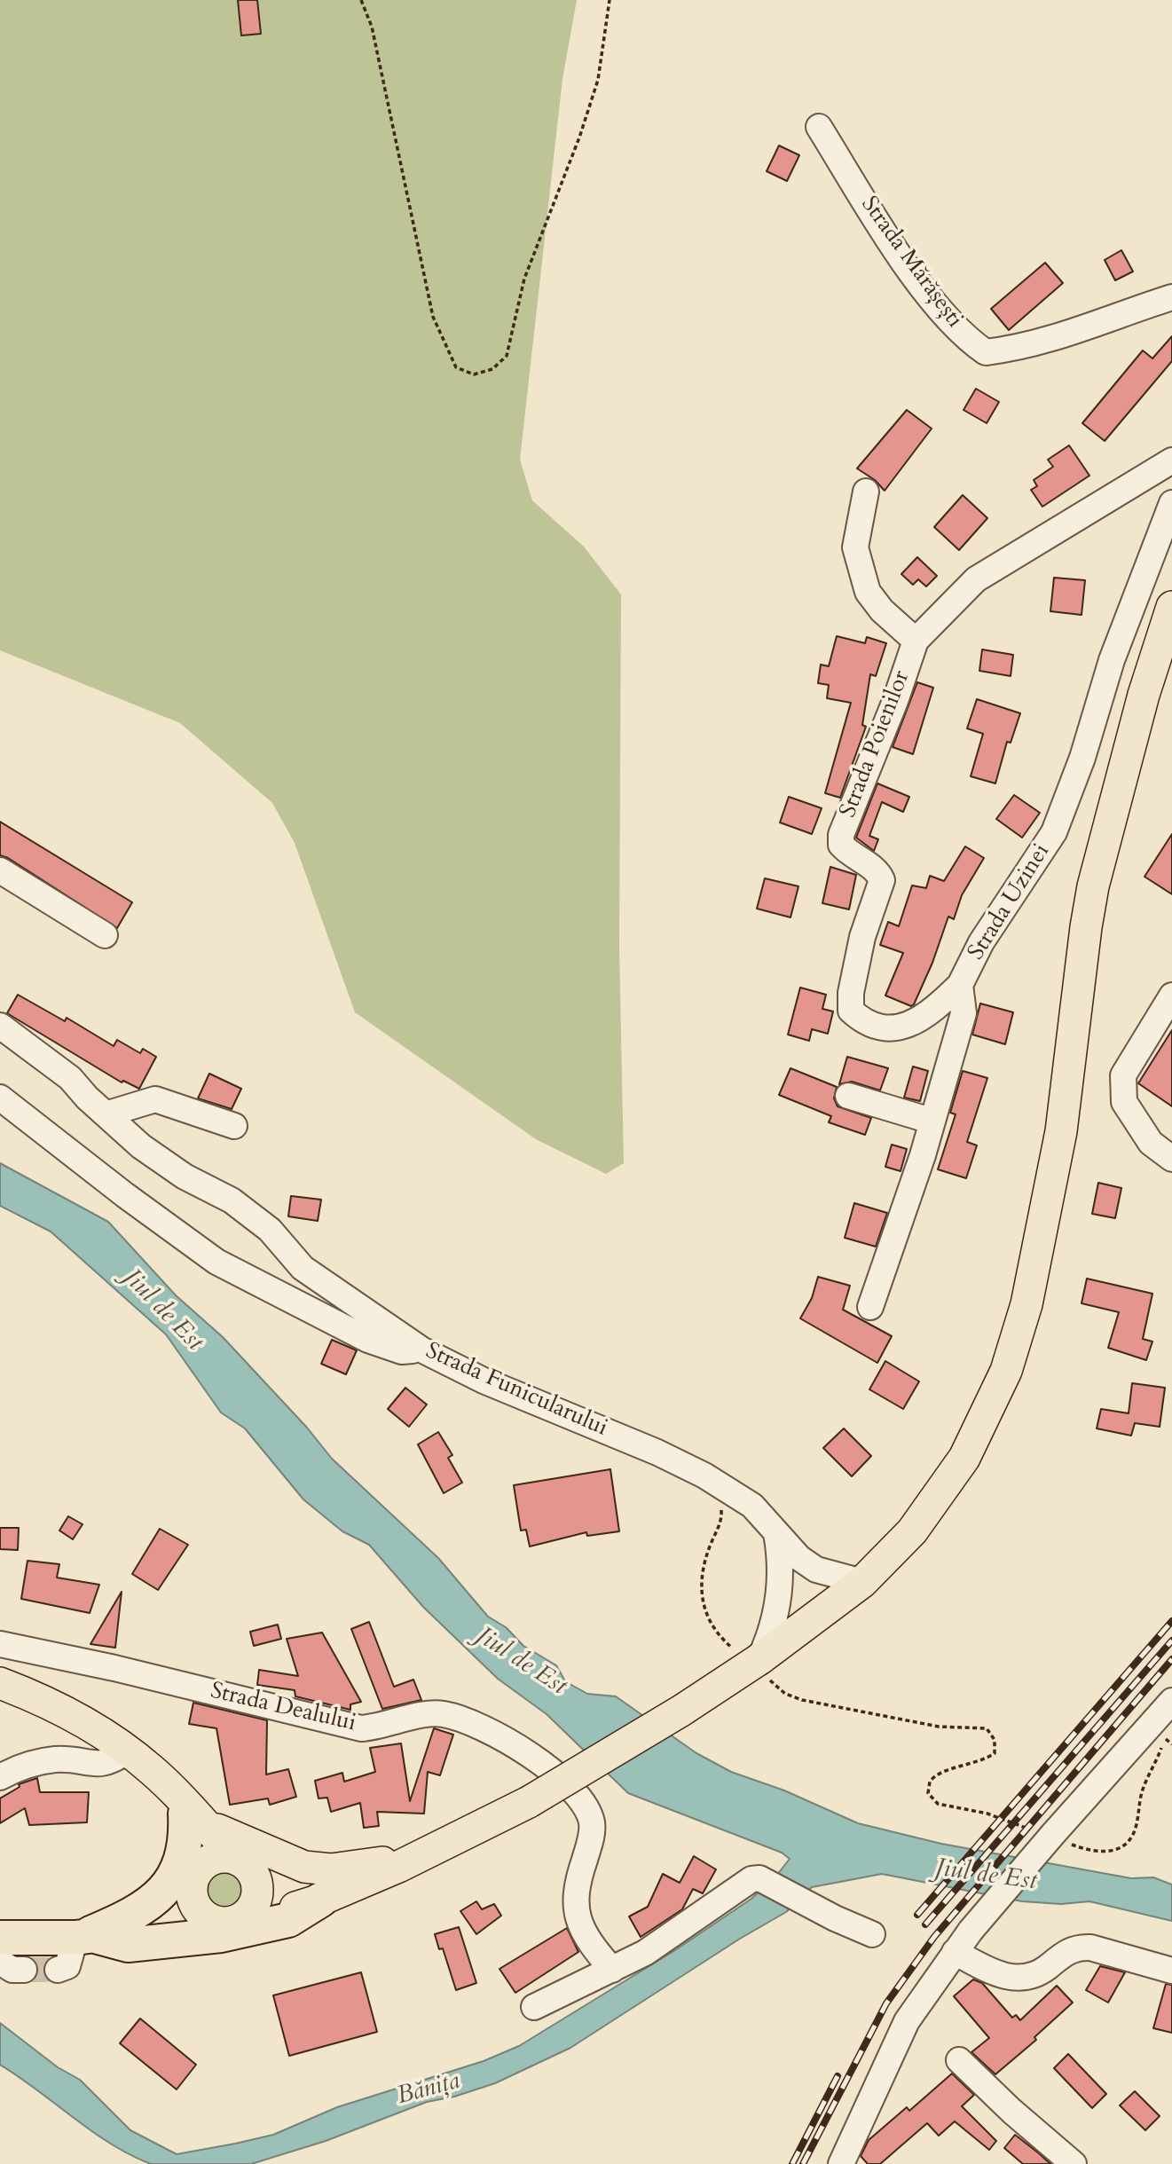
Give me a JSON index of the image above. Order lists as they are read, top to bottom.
{
  "streets": {
    "street": [
      "Strada Mărășești",
      "Strada Poienilor",
      "Strada Uzinei",
      "Strada Funicularului",
      "Strada Dealului"
    ]
  },
  "crossings": [
    ["Strada Poienilor", "Strada Uzinei"]
  ],
  "water": ["Jiul de Est", "Bănița"]
}
